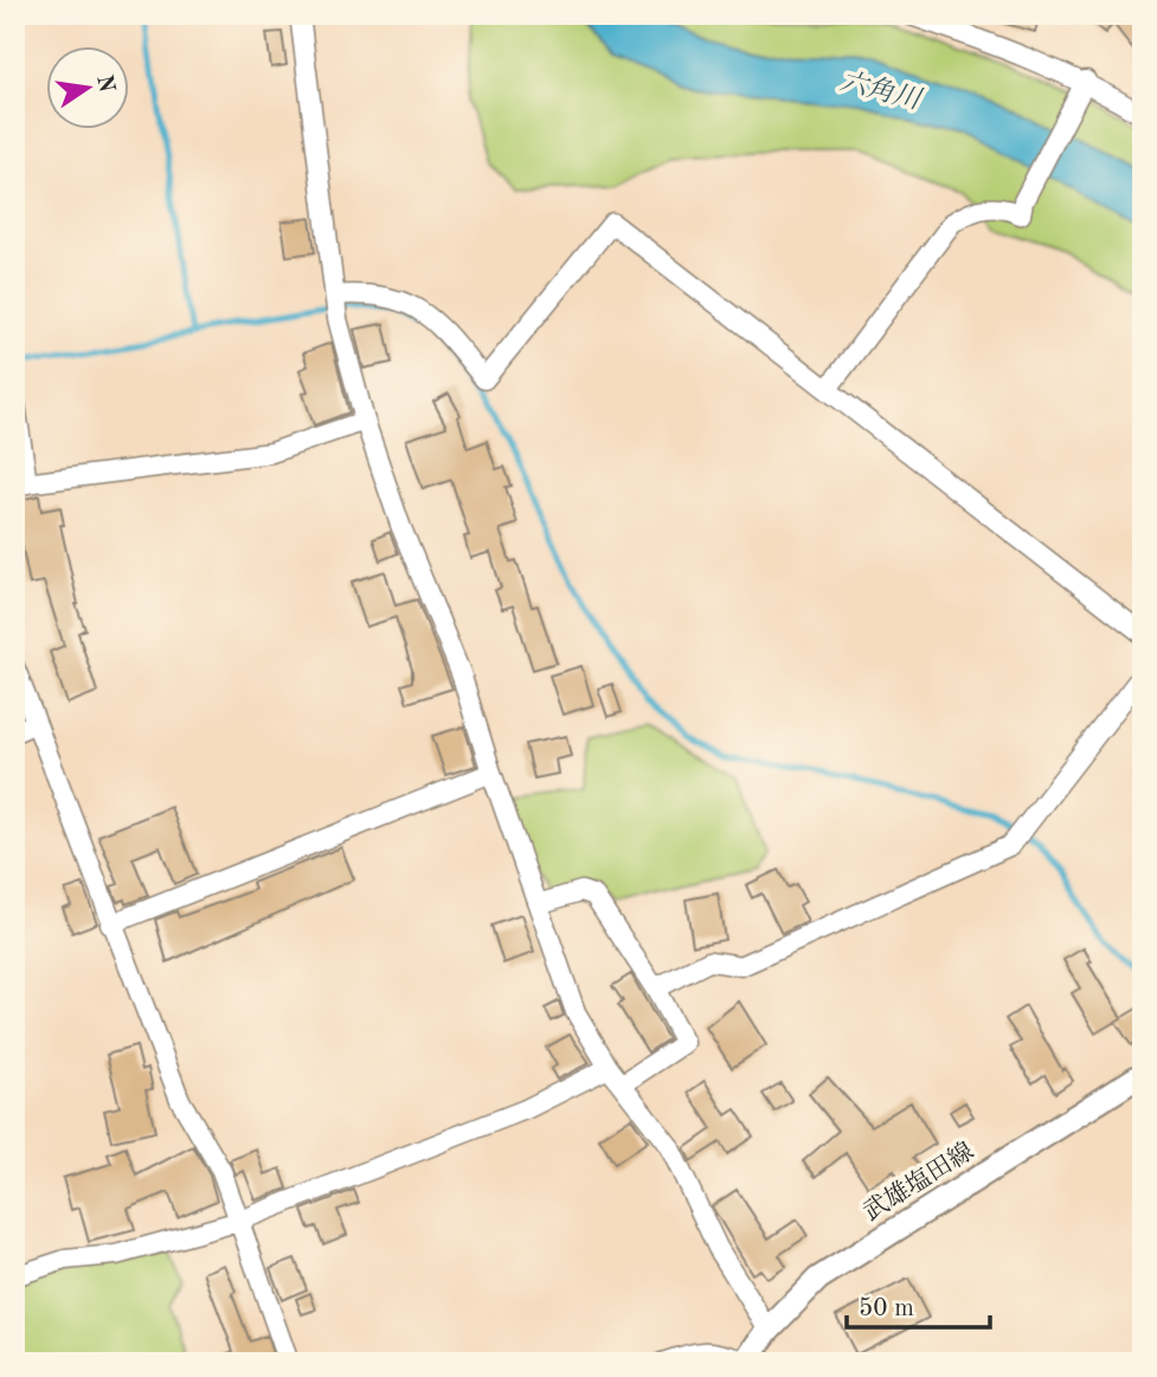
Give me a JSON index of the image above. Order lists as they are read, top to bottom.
{
  "streets": {
    "main road": ["武雄塩田線"]
  },
  "water": ["六角川"],
  "scale_bar": "50 m",
  "north": "right"
}
